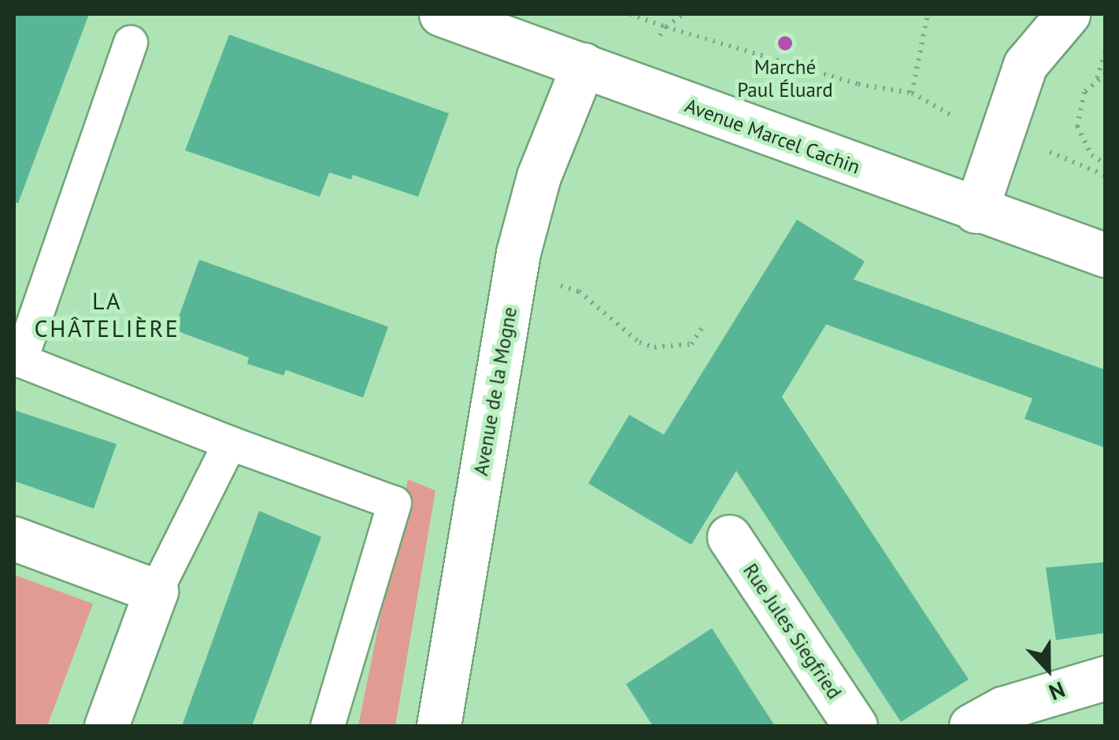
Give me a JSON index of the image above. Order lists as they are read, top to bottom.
{
  "streets": {
    "street": ["Avenue Marcel Cachin", "Avenue de la Mogne", "Rue Jules Siegfried"]
  },
  "crossings": [
    ["Avenue Marcel Cachin", "Avenue de la Mogne"]
  ],
  "districts": ["LA CHÂTELIÈRE"],
  "places": ["Marché Paul Éluard"],
  "north": "bottom"
}
